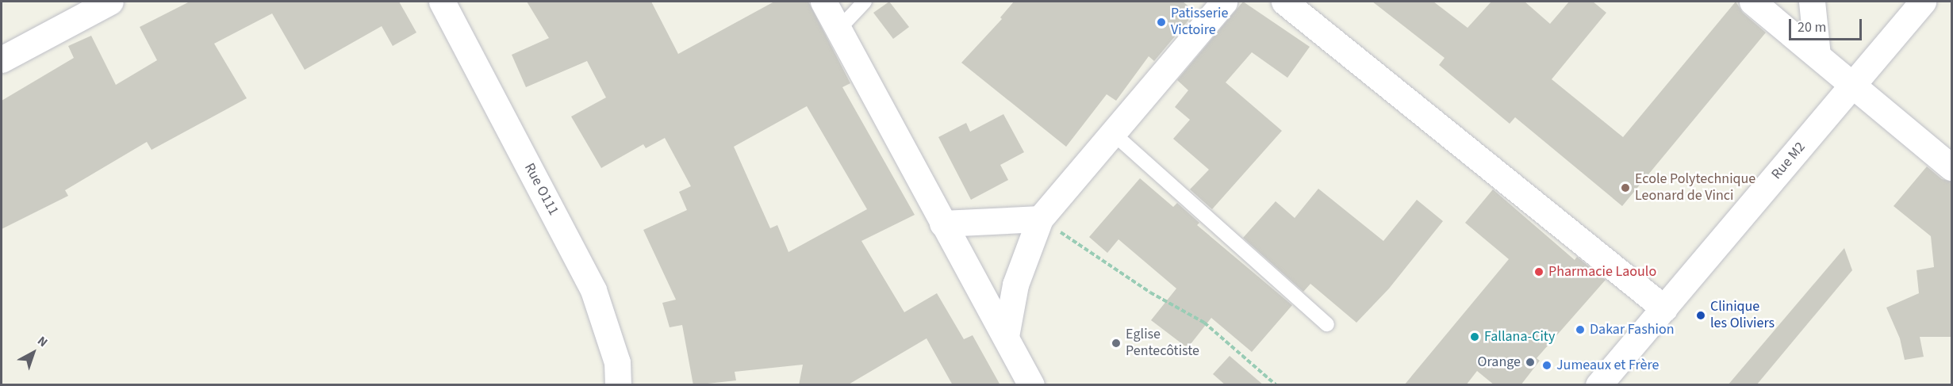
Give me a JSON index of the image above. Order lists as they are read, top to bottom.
{
  "streets": {
    "street": ["Rue M2", "Rue O111"]
  },
  "places": [
    "Patisserie Victoire",
    "Ecole Polytechnique Leonard de Vinci",
    "Pharmacie Laoulo",
    "Clinique les Oliviers",
    "Dakar Fashion",
    "Fallana-City",
    "Eglise Pentecôtiste",
    "Orange",
    "Jumeaux et Frère"
  ],
  "scale_bar": "20 m",
  "north": "top right"
}
